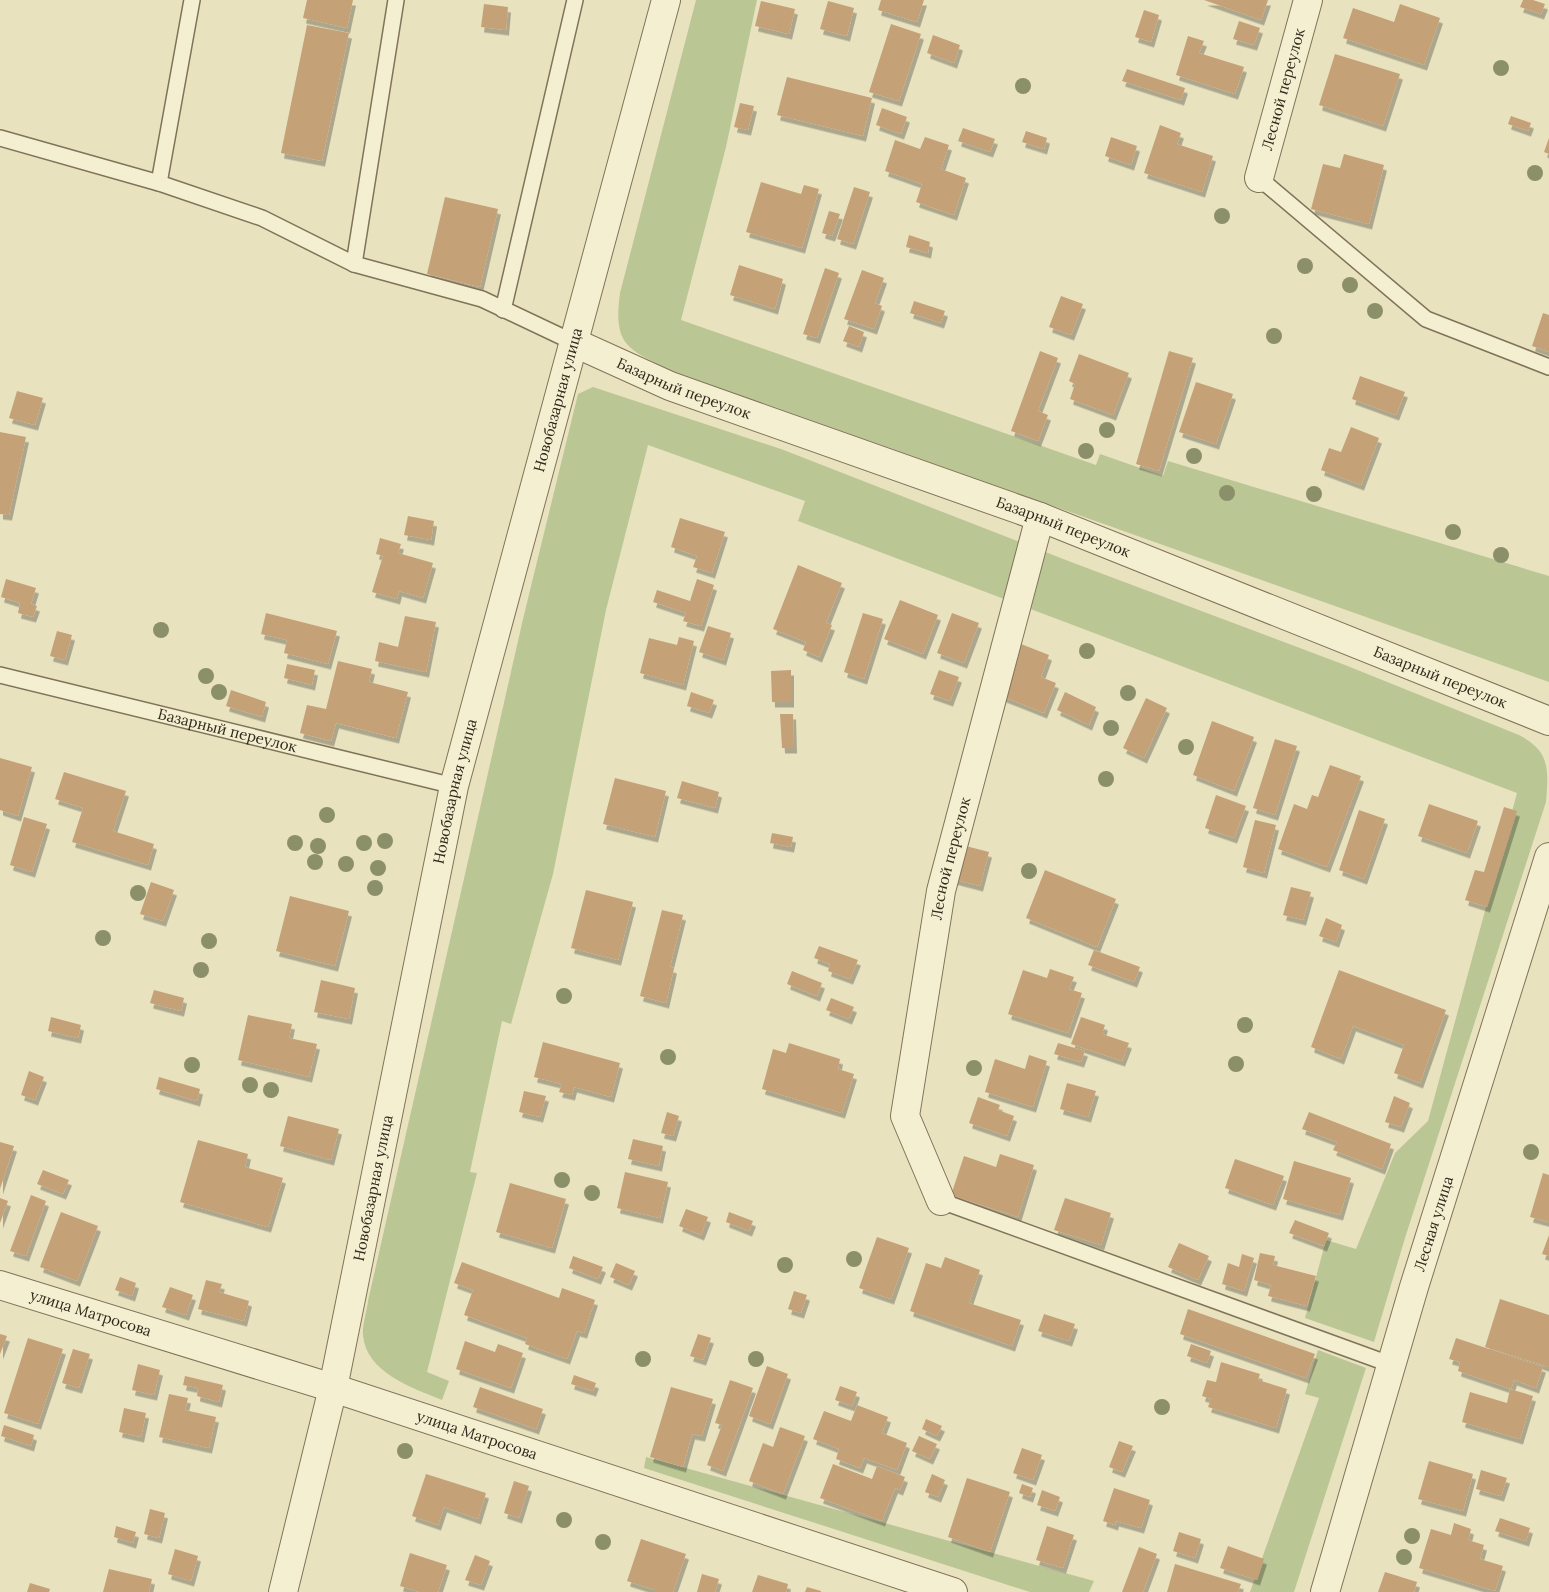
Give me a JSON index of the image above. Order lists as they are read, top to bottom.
{
  "streets": {
    "street": [
      "Лесной переулок",
      "Базарный переулок",
      "Новобазарная улица",
      "Лесная улица",
      "улица Матросова"
    ]
  },
  "crossings": [
    ["Лесной переулок", "Базарный переулок"],
    ["Базарный переулок", "Новобазарная улица"],
    ["Новобазарная улица", "улица Матросова"]
  ]
}
